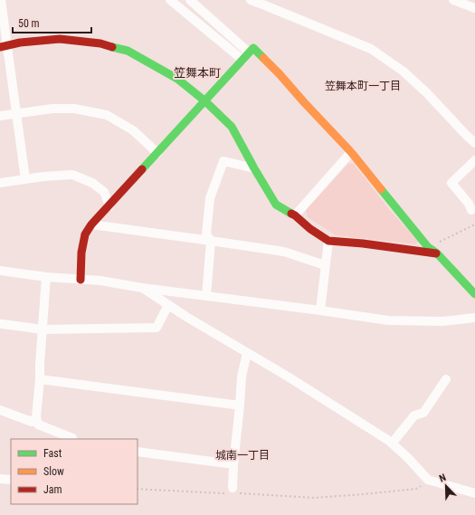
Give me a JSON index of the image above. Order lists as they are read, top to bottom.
{
  "districts": ["笠舞本町", "笠舞本町一丁目", "城南一丁目"],
  "legend": ["Fast", "Slow", "Jam"],
  "scale_bar": "50 m",
  "north": "top left"
}
